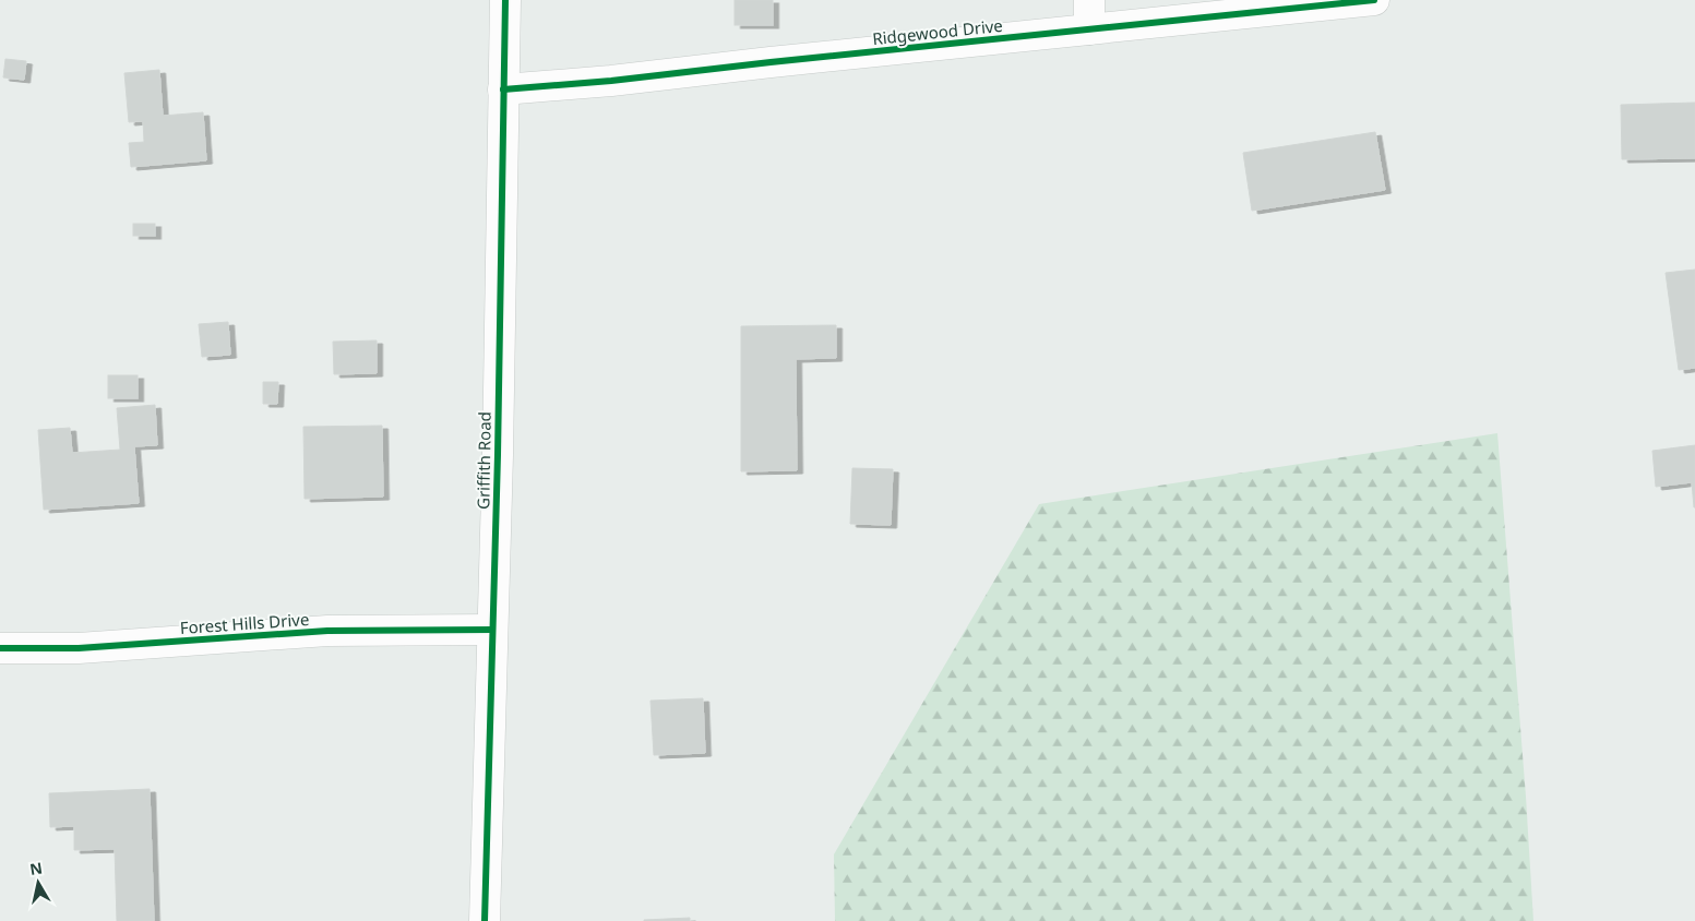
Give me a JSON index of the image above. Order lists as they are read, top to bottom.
{
  "streets": {
    "street": ["Ridgewood Drive", "Griffith Road", "Forest Hills Drive"]
  },
  "crossings": [
    ["Ridgewood Drive", "Griffith Road"],
    ["Griffith Road", "Forest Hills Drive"]
  ],
  "north": "top"
}
